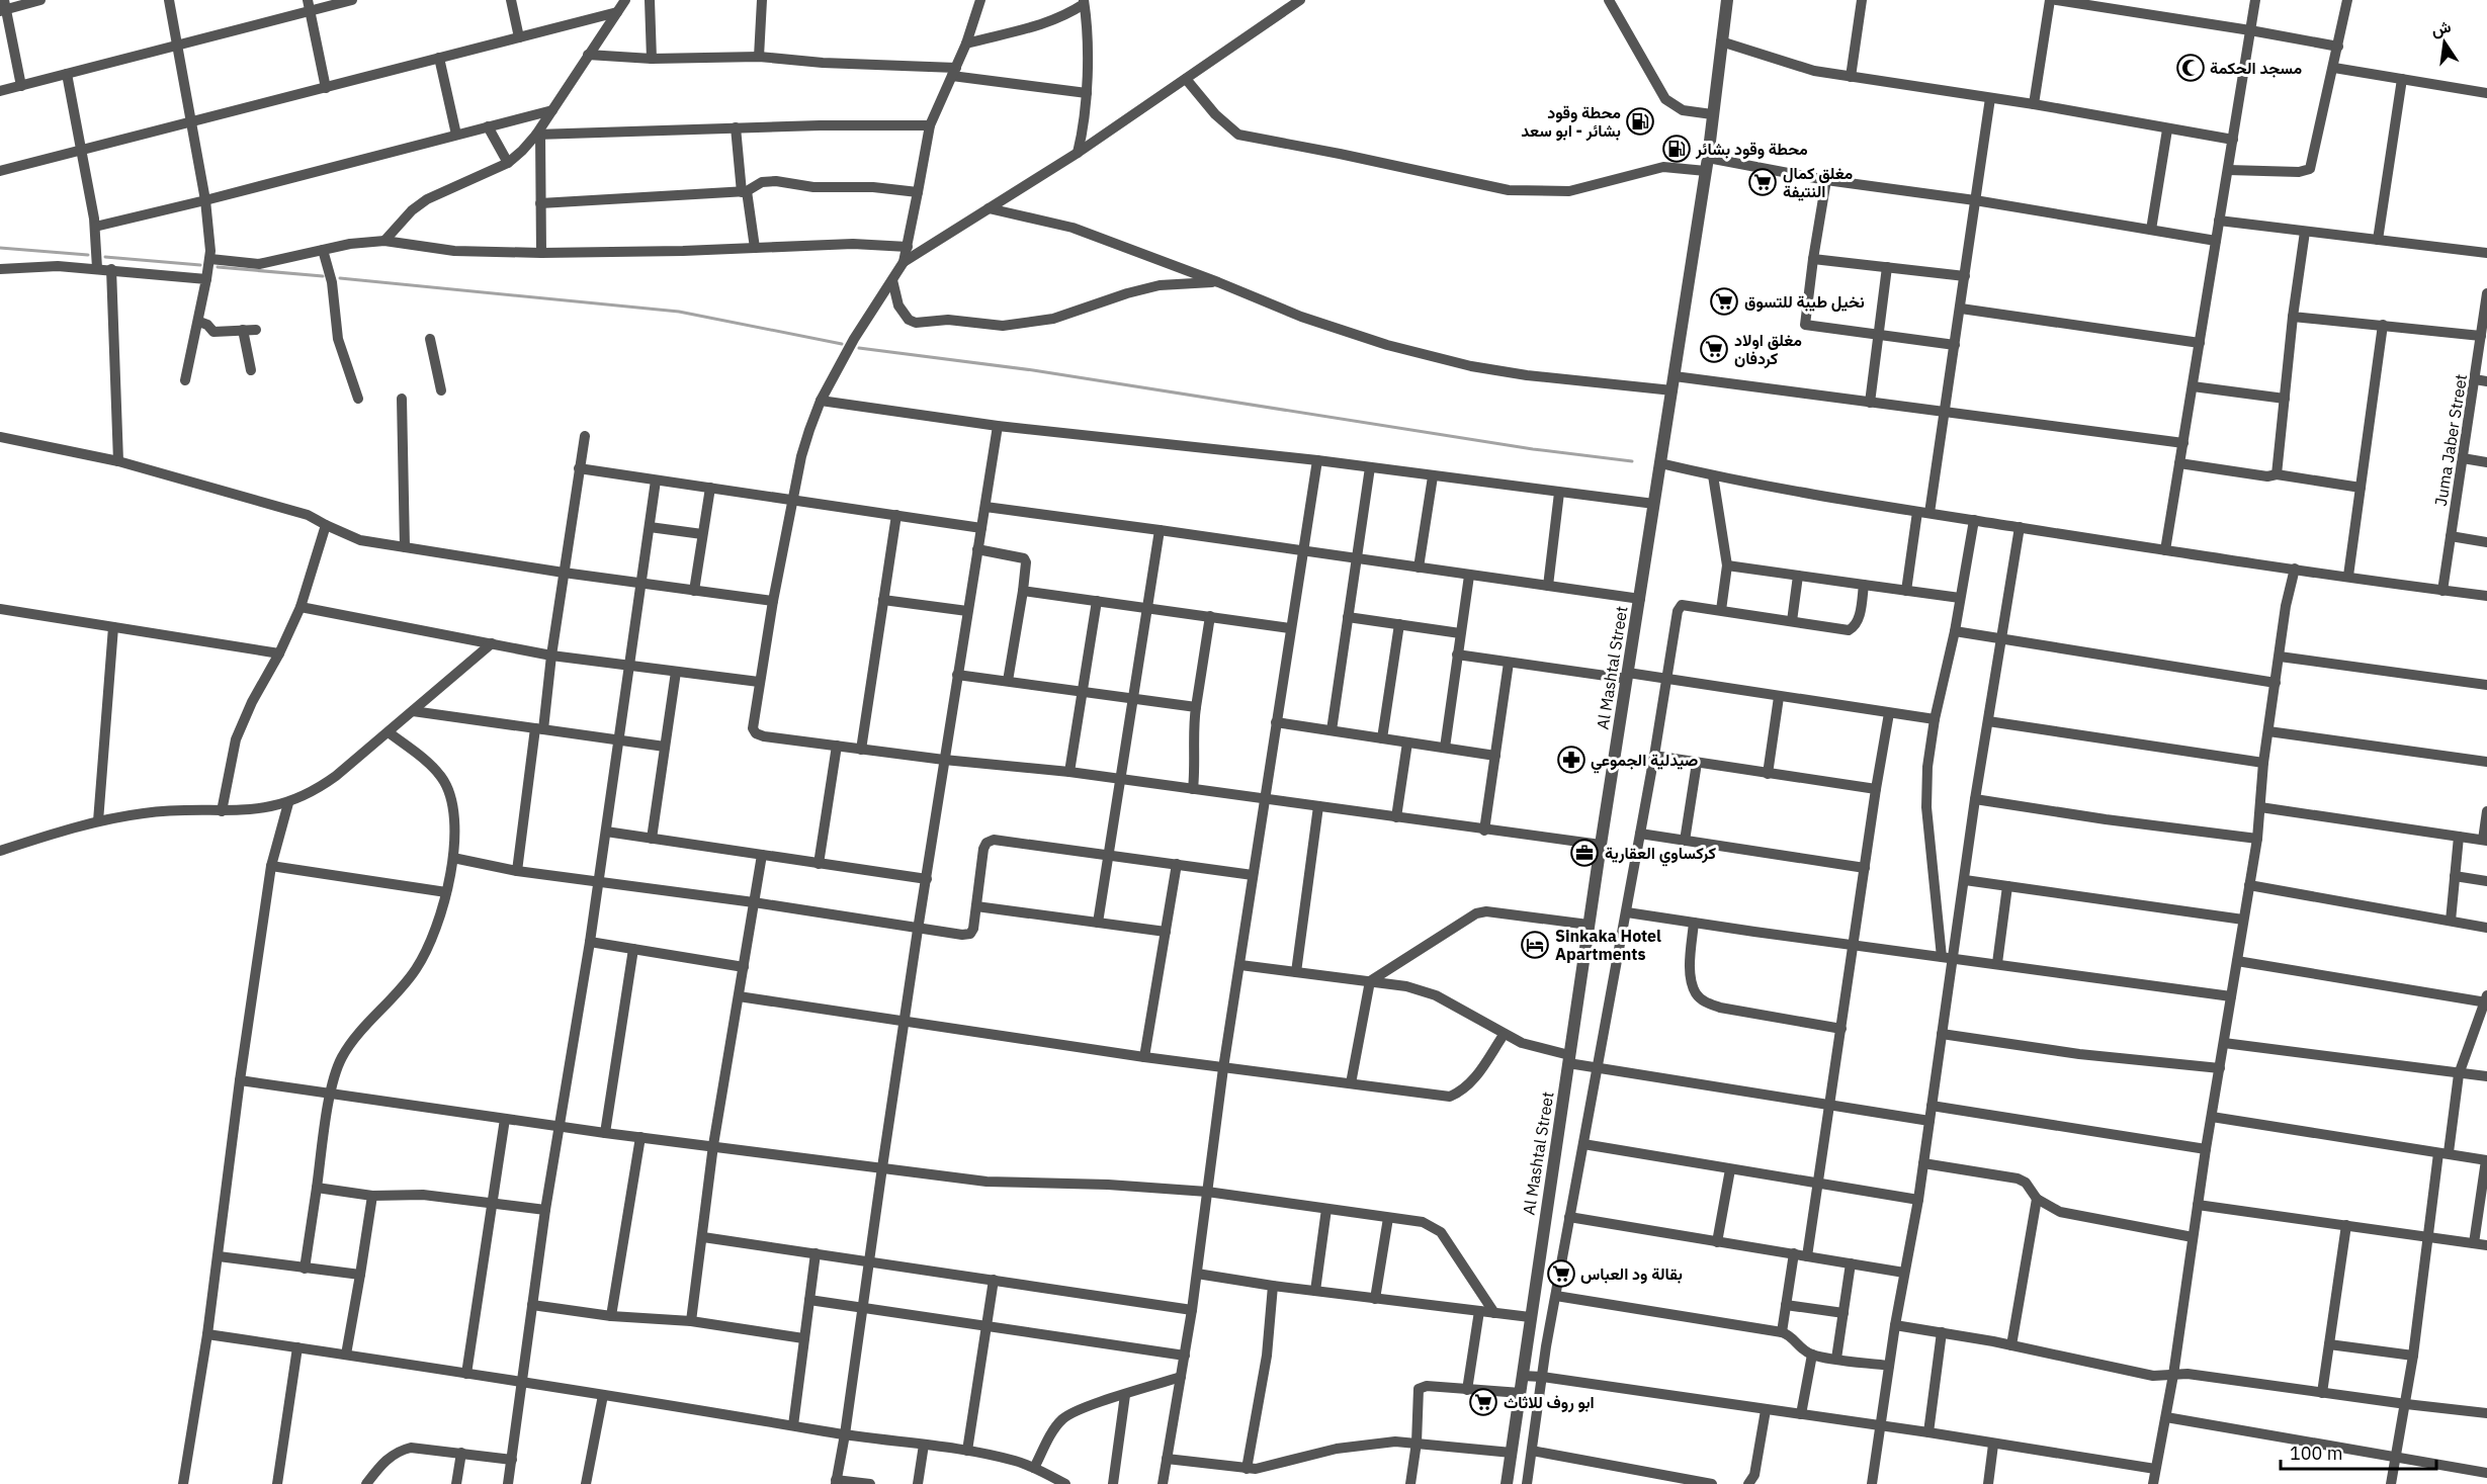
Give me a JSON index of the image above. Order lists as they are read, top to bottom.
{
  "streets": {
    "street": ["Juma Jaber Street", "Al Mashtal Street"]
  },
  "places": {
    "mosque": ["مسجد الحكمة"],
    "fuel station": ["محطة وقود بشائر - ابو سعد", "محطة وقود بشائر"],
    "supermarket": [
      "مغلق كمال النتيفة",
      "نخيل طيبة للتسوق",
      "مغلق اولاد كردفان",
      "بقالة ود العباس",
      "ابو روف للاثاث"
    ],
    "pharmacy": ["صيدلية الجموعي"],
    "office": ["كركساوي العقارية"],
    "hotel": ["Sinkaka Hotel Apartments"]
  },
  "scale_bar": "100 m",
  "north": "top"
}
